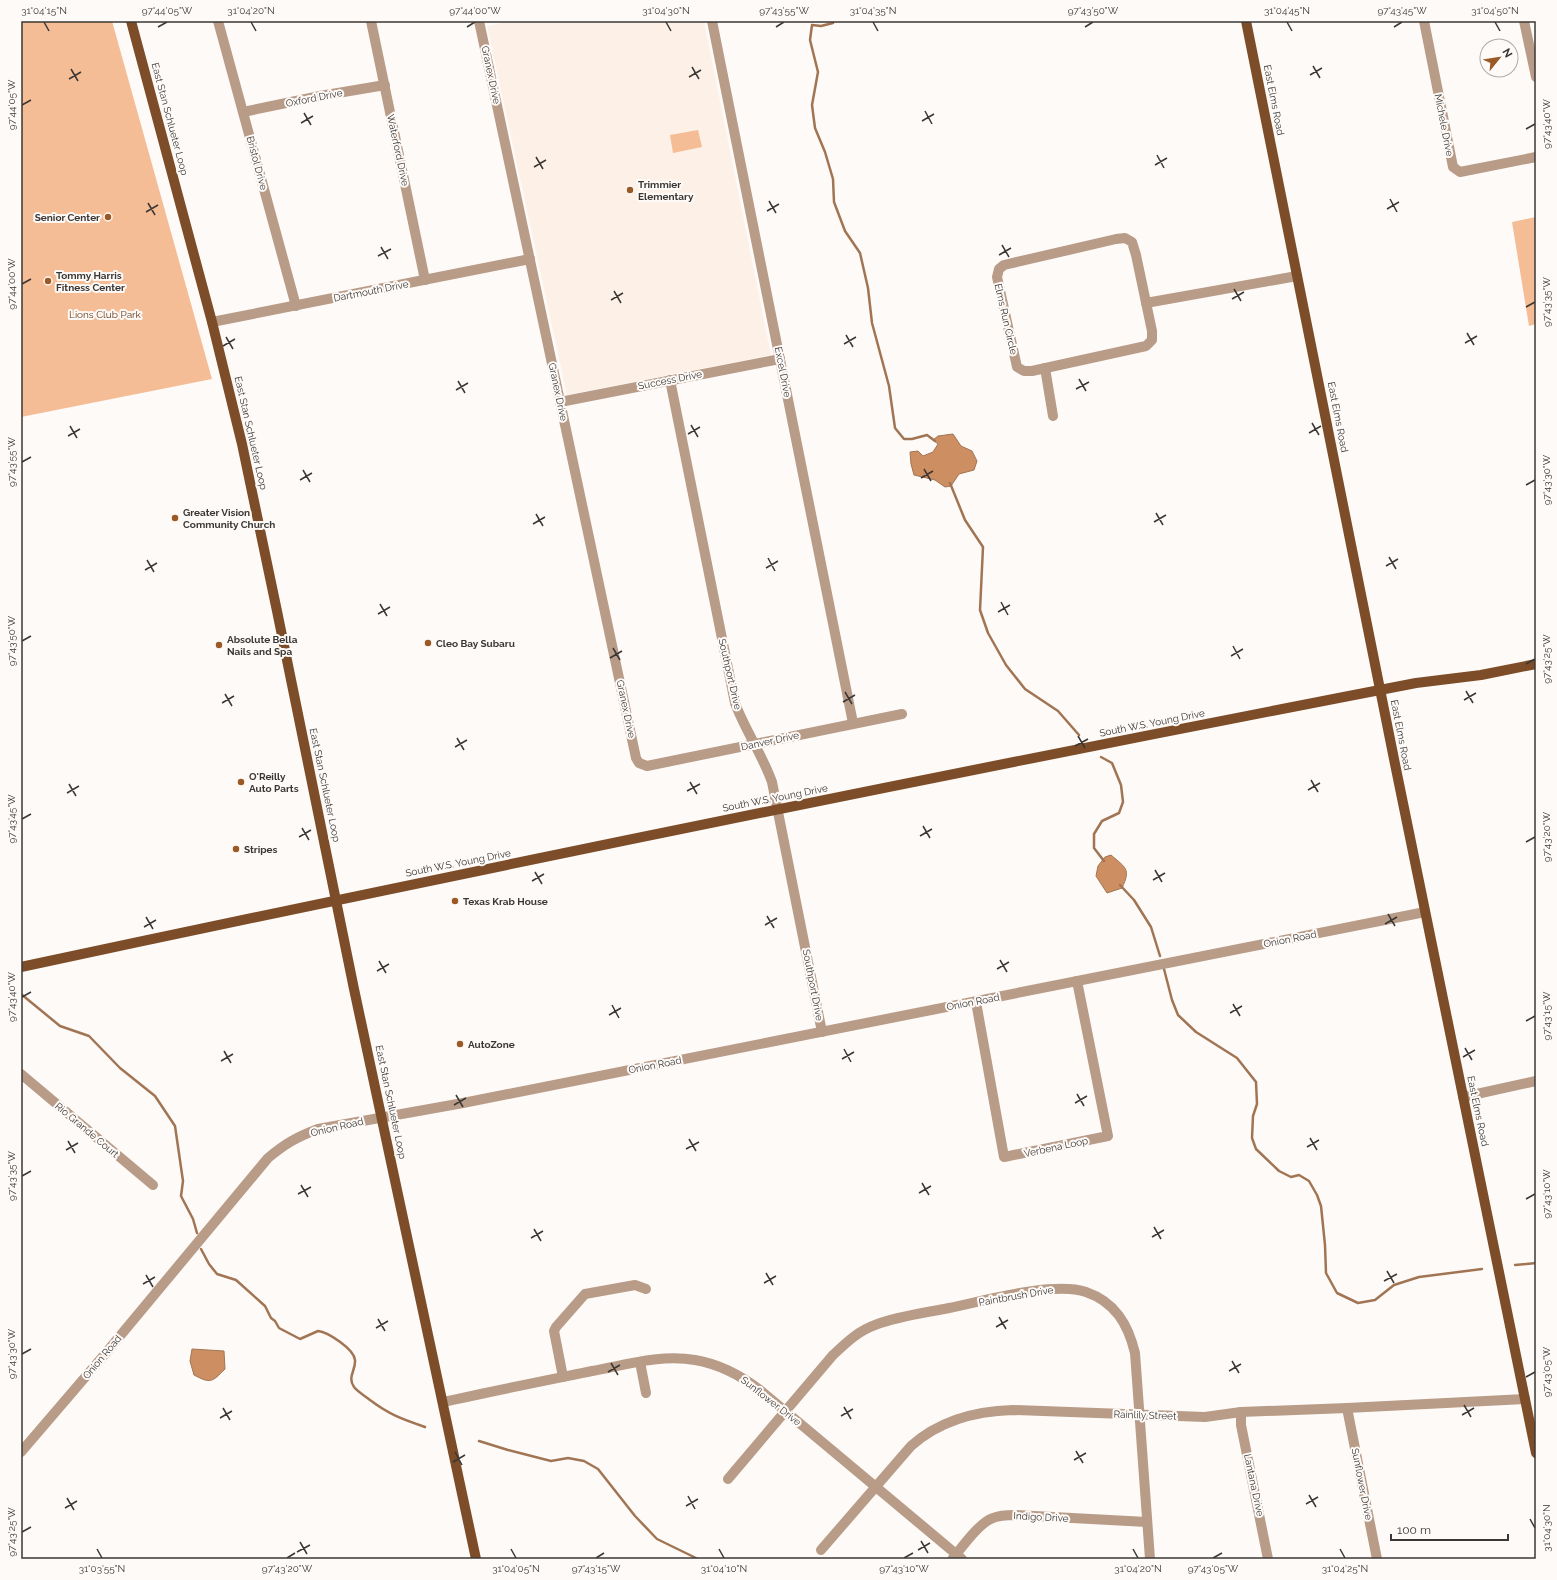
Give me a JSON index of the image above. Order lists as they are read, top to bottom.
{
  "streets": {
    "main road": ["East Elms Road", "East Stan Schlueter Loop", "South W.S. Young Drive"],
    "street": [
      "Granex Drive",
      "Oxford Drive",
      "Michele Drive",
      "Waterford Drive",
      "Bristol Drive",
      "Dartmouth Drive",
      "Elms Run Circle",
      "Excel Drive",
      "Success Drive",
      "Southport Drive",
      "Danver Drive",
      "Onion Road",
      "Rio Grande Court",
      "Verbena Loop",
      "Paintbrush Drive",
      "Sunflower Drive",
      "Rainlily Street",
      "Lantana Drive",
      "Indigo Drive"
    ]
  },
  "crossings": [
    ["Granex Drive", "Dartmouth Drive"],
    ["Granex Drive", "Success Drive"],
    ["Granex Drive", "Danver Drive"],
    ["Oxford Drive", "Waterford Drive"],
    ["Oxford Drive", "Bristol Drive"],
    ["East Elms Road", "South W.S. Young Drive"],
    ["East Elms Road", "Onion Road"],
    ["East Elms Road", "Rainlily Street"],
    ["East Stan Schlueter Loop", "Dartmouth Drive"],
    ["East Stan Schlueter Loop", "South W.S. Young Drive"],
    ["East Stan Schlueter Loop", "Onion Road"],
    ["East Stan Schlueter Loop", "Sunflower Drive"],
    ["Waterford Drive", "Dartmouth Drive"],
    ["Bristol Drive", "Dartmouth Drive"],
    ["Excel Drive", "Success Drive"],
    ["Excel Drive", "Danver Drive"],
    ["Success Drive", "Southport Drive"],
    ["Southport Drive", "South W.S. Young Drive"],
    ["Southport Drive", "Danver Drive"],
    ["Southport Drive", "Onion Road"],
    ["Onion Road", "Verbena Loop"],
    ["Paintbrush Drive", "Sunflower Drive"],
    ["Paintbrush Drive", "Rainlily Street"],
    ["Paintbrush Drive", "Indigo Drive"],
    ["Sunflower Drive", "Rainlily Street"],
    ["Sunflower Drive", "Indigo Drive"],
    ["Rainlily Street", "Lantana Drive"]
  ],
  "parks": ["Lions Club Park"],
  "places": [
    "Trimmier Elementary",
    "Senior Center",
    "Tommy Harris Fitness Center",
    "Greater Vision Community Church",
    "Cleo Bay Subaru",
    "Absolute Bella Nails and Spa",
    "O'Reilly Auto Parts",
    "Stripes",
    "Texas Krab House",
    "AutoZone"
  ],
  "scale_bar": "100 m",
  "north": "top right",
  "coordinates": [
    "31°04'15\"N",
    "97°44'05\"W",
    "31°04'20\"N",
    "97°44'00\"W",
    "31°04'30\"N",
    "97°43'55\"W",
    "31°04'35\"N",
    "97°43'50\"W",
    "31°04'45\"N",
    "97°43'45\"W",
    "31°04'50\"N",
    "97°43'40\"W",
    "97°43'35\"W",
    "97°43'30\"W",
    "97°43'25\"W",
    "97°43'20\"W",
    "97°43'15\"W",
    "97°43'10\"W",
    "97°43'05\"W",
    "31°03'55\"N",
    "31°04'05\"N",
    "31°04'10\"N",
    "31°04'25\"N"
  ]
}
